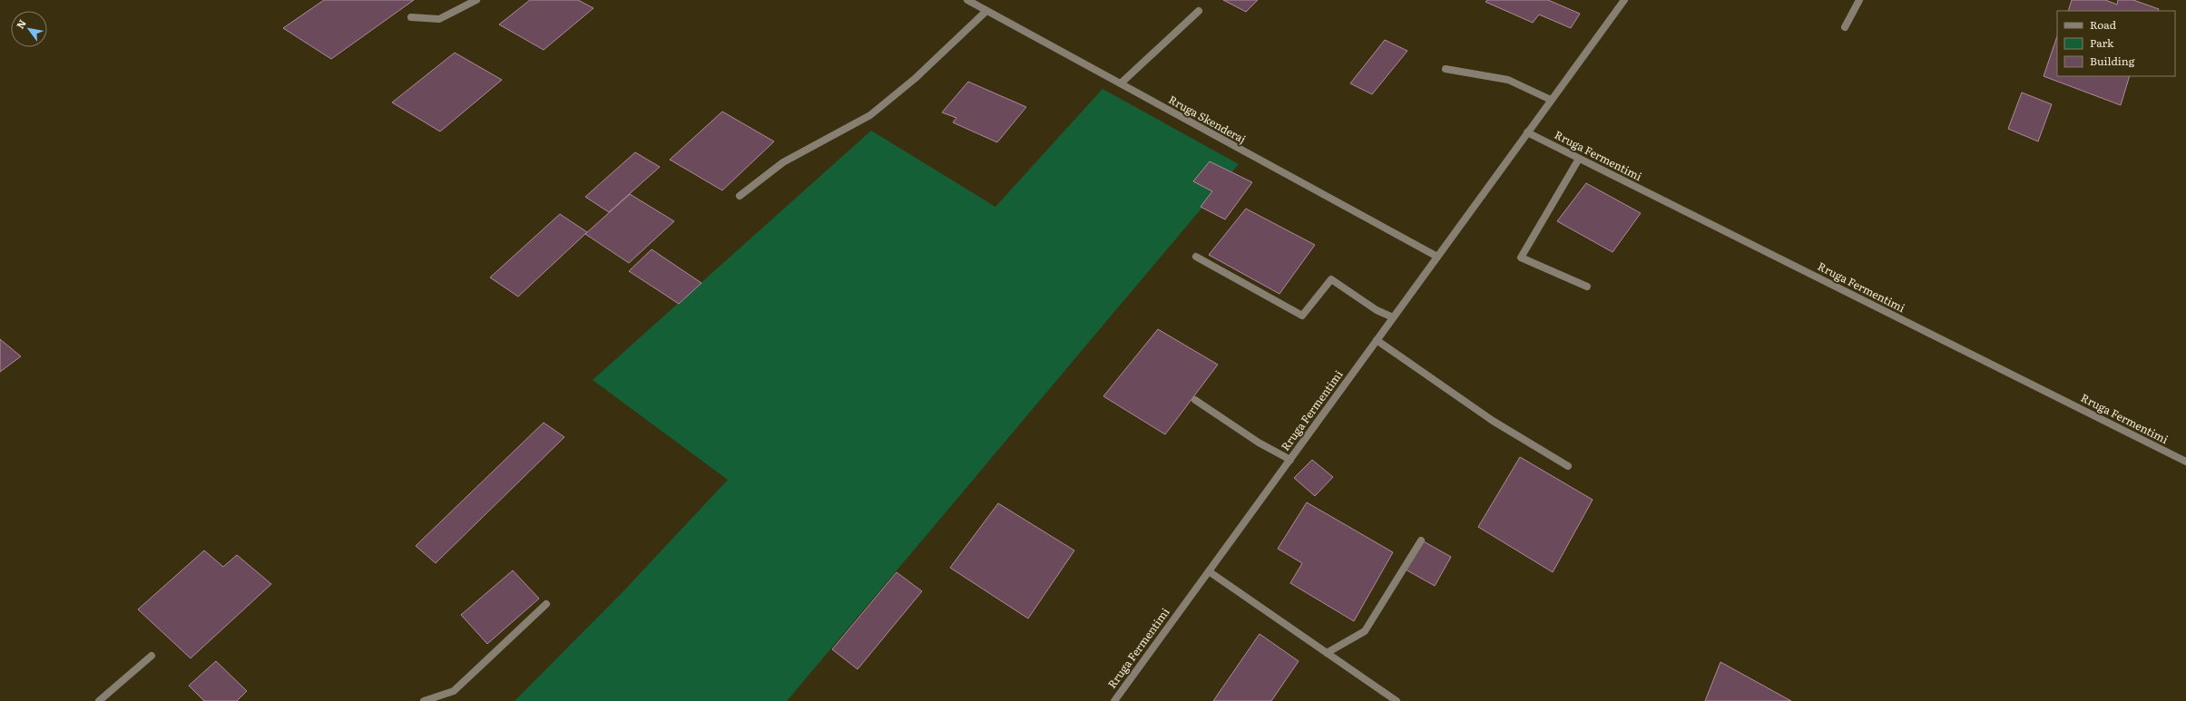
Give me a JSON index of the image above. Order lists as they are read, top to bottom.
{
  "streets": {
    "street": ["Rruga Skenderaj", "Rruga Fermentimi"]
  },
  "crossings": [
    ["Rruga Skenderaj", "Rruga Fermentimi"]
  ],
  "legend": ["Road", "Park", "Building"],
  "north": "top left"
}
